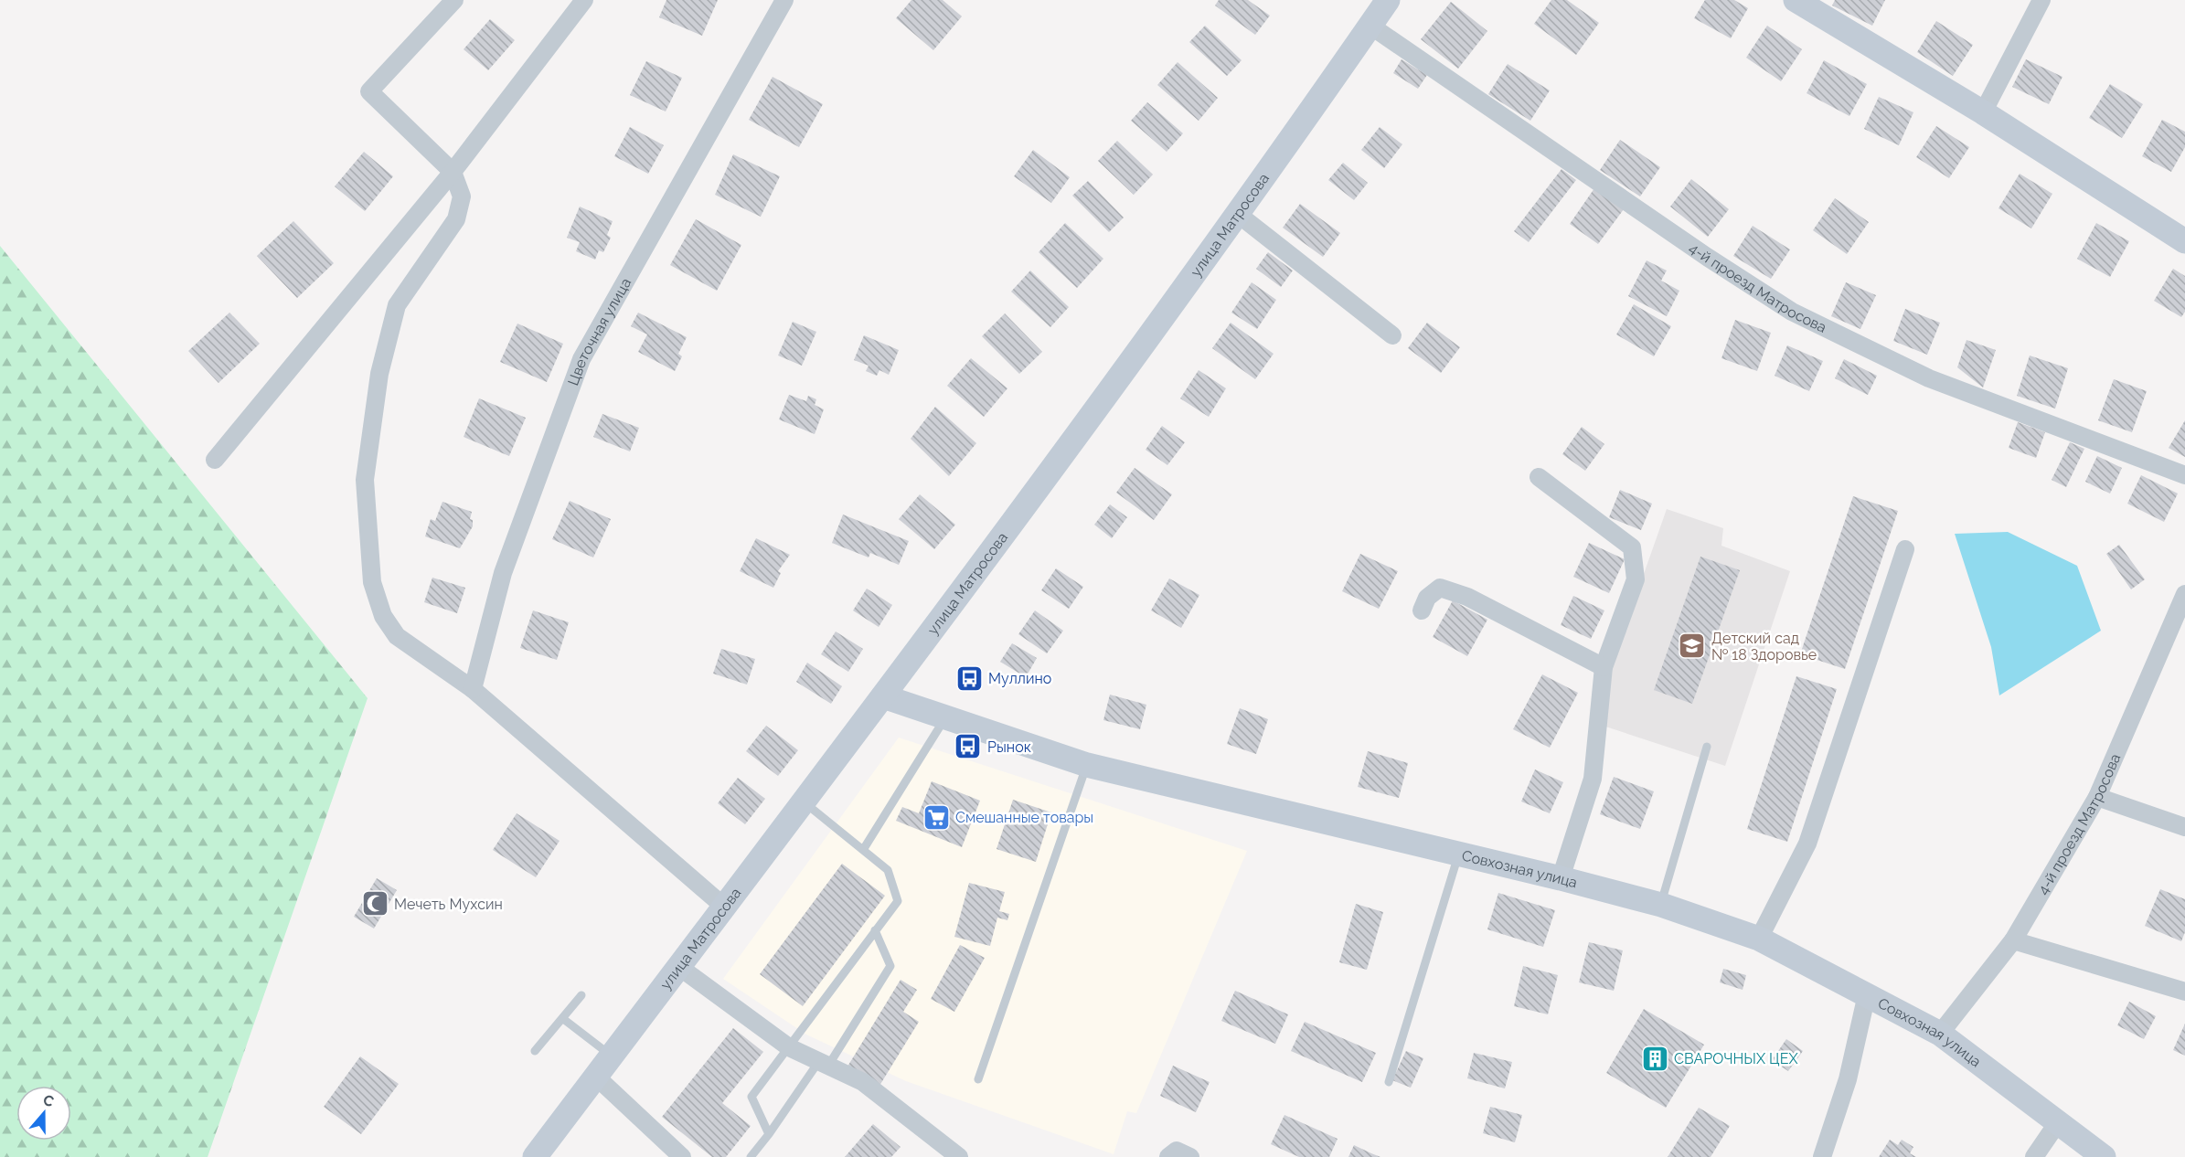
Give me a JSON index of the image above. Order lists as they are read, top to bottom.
{
  "streets": {
    "street": [
      "улица Матросова",
      "4-й проезд Матросова",
      "Цветочная улица",
      "Совхозная улица"
    ]
  },
  "crossings": [
    ["улица Матросова", "4-й проезд Матросова"],
    ["улица Матросова", "Совхозная улица"],
    ["4-й проезд Матросова", "Совхозная улица"]
  ],
  "places": {
    "school or university": ["Детский сад № 18 Здоровье"],
    "bus stop": ["Муллино", "Рынок"],
    "supermarket": ["Смешанные товары"],
    "mosque": ["Мечеть Мухсин"],
    "building": ["СВАРОЧНЫХ ЦЕХ"]
  },
  "north": "top"
}
